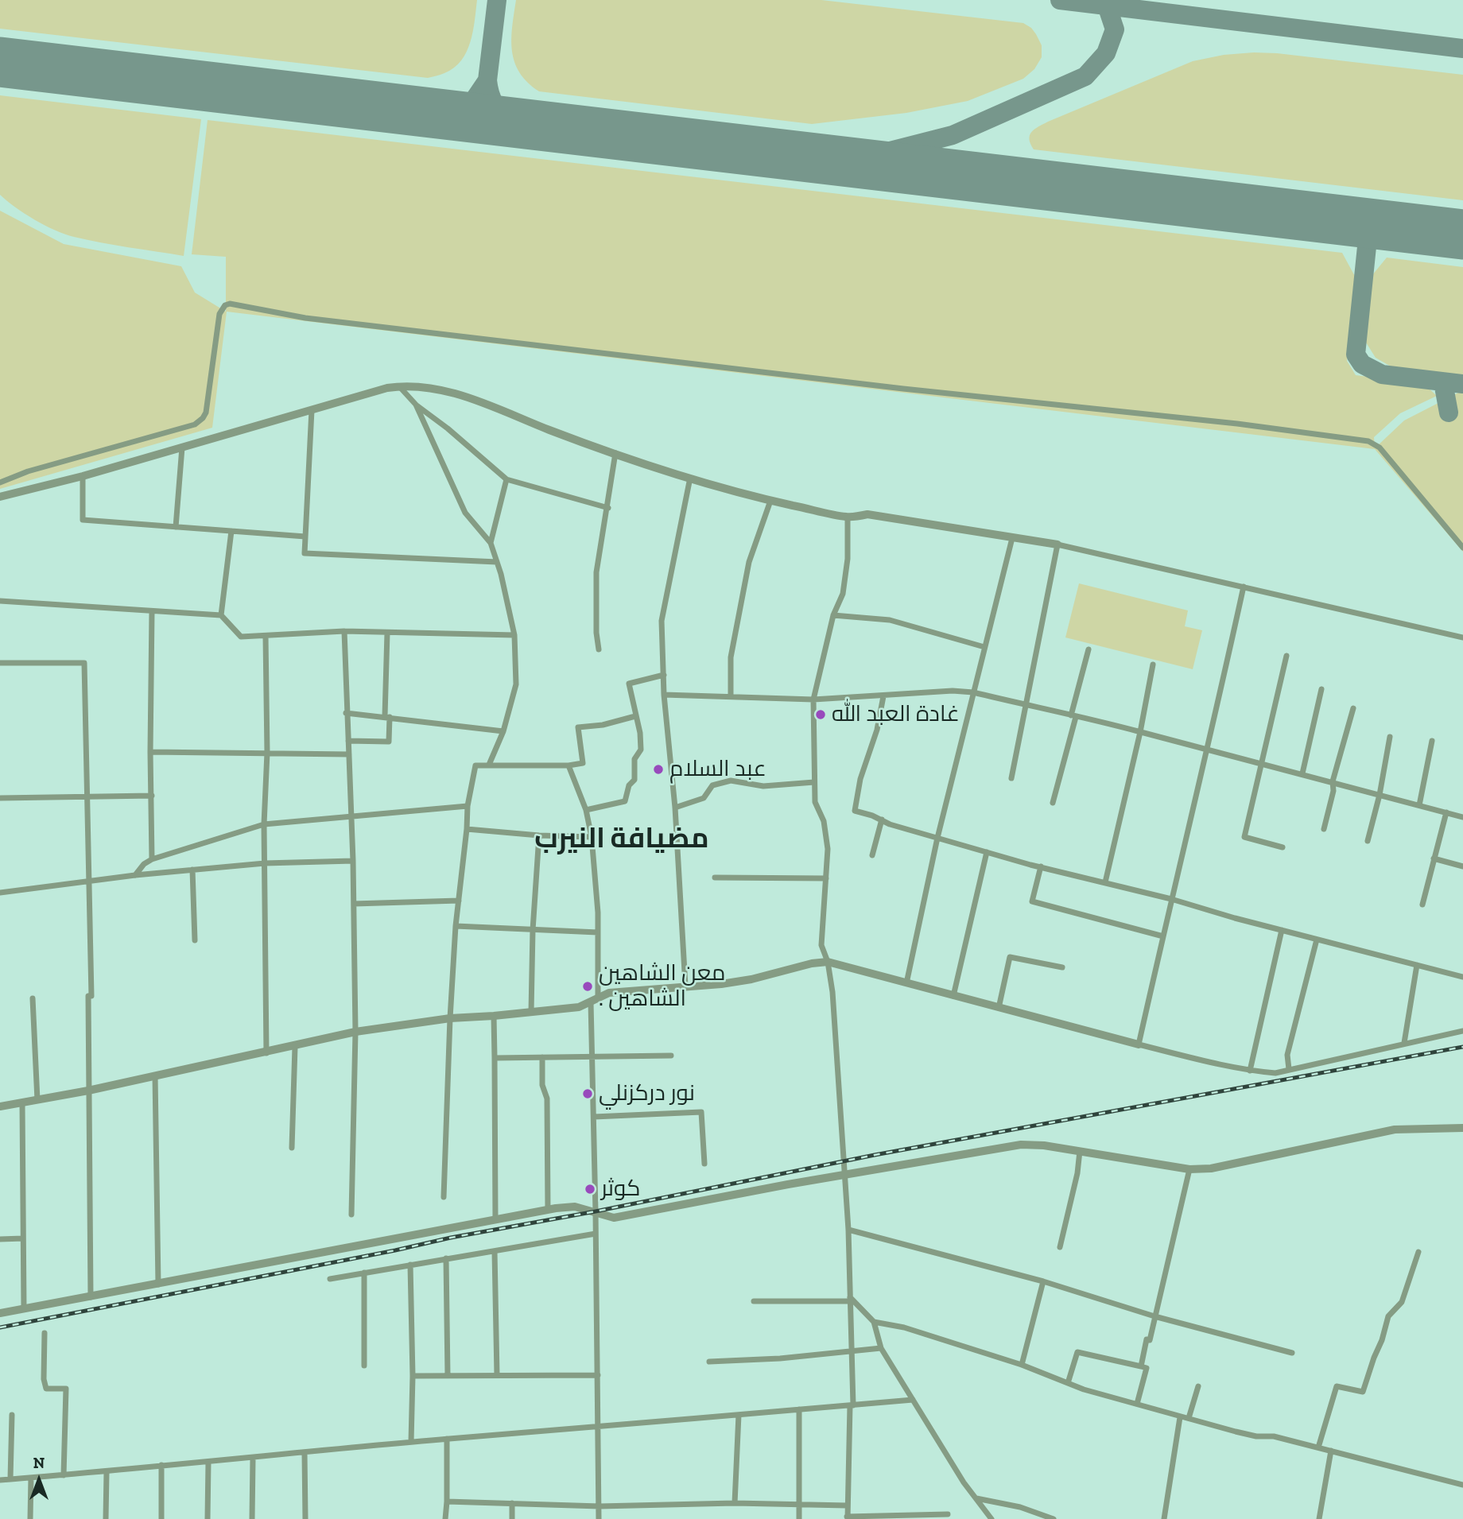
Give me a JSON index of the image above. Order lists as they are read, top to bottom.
{
  "districts": ["مضيافة النيرب"],
  "places": [
    "غادة العبد الله",
    "عبد السلام",
    "معن الشاهين . الشاهين",
    "نور دركزنلي",
    "كوثر"
  ],
  "north": "top"
}
